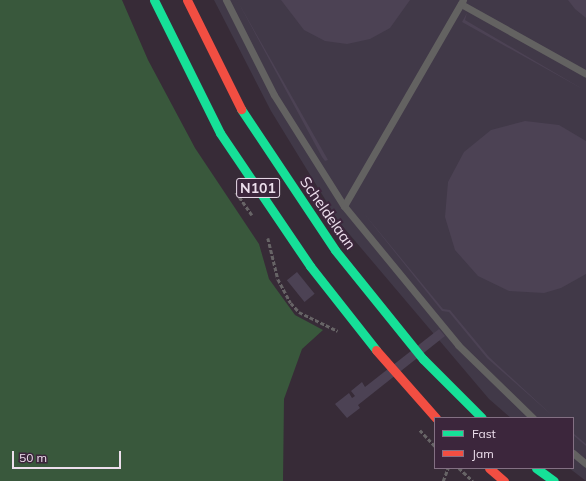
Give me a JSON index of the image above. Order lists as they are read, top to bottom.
{
  "streets": {
    "main road": ["N101", "Scheldelaan"]
  },
  "legend": ["Fast", "Jam"],
  "scale_bar": "50 m"
}
